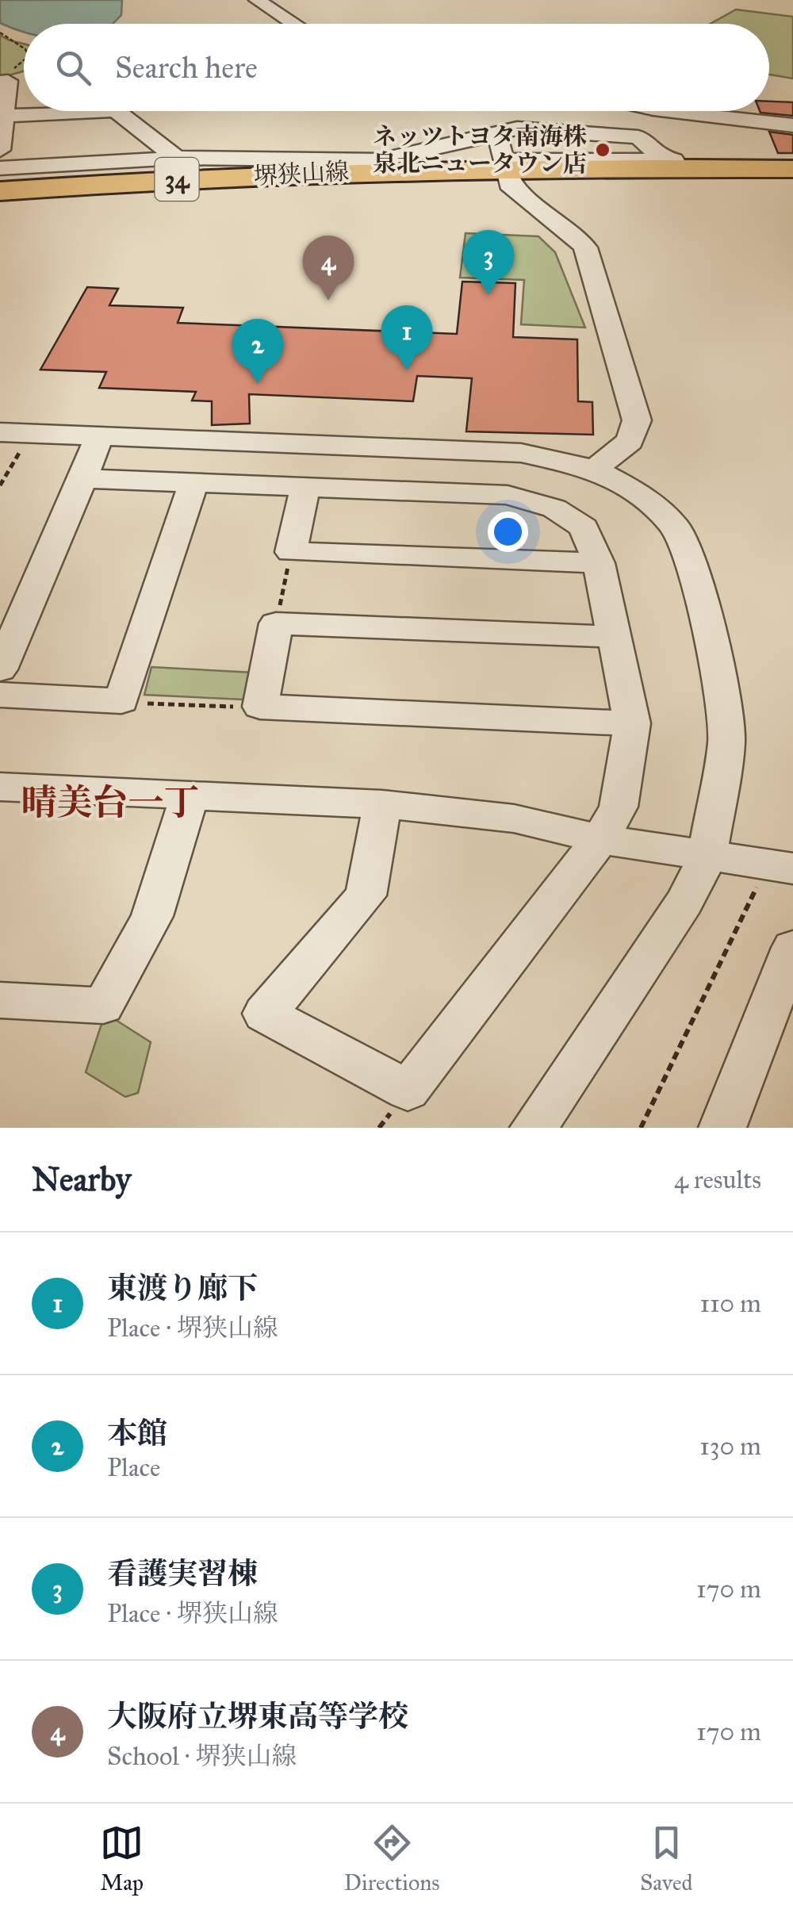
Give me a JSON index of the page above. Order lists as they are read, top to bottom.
{
  "streets": {
    "main road": ["堺狭山線", "34"]
  },
  "districts": ["晴美台一丁"],
  "places": ["ネッツトヨタ南海株 泉北ニュータウン店"],
  "page": {
    "search": "Search here",
    "pins": [
      "3",
      "4",
      "1",
      "2"
    ],
    "heading": ["Nearby", "4 results"],
    "list": [
      {
        "mark": "1",
        "name": "東渡り廊下",
        "note": "Place · 堺狭山線",
        "value": "110 m"
      },
      {
        "mark": "2",
        "name": "本館",
        "note": "Place",
        "value": "130 m"
      },
      {
        "mark": "3",
        "name": "看護実習棟",
        "note": "Place · 堺狭山線",
        "value": "170 m"
      },
      {
        "mark": "4",
        "name": "大阪府立堺東高等学校",
        "note": "School · 堺狭山線",
        "value": "170 m"
      }
    ],
    "nav": ["Map", "Directions", "Saved"]
  }
}
